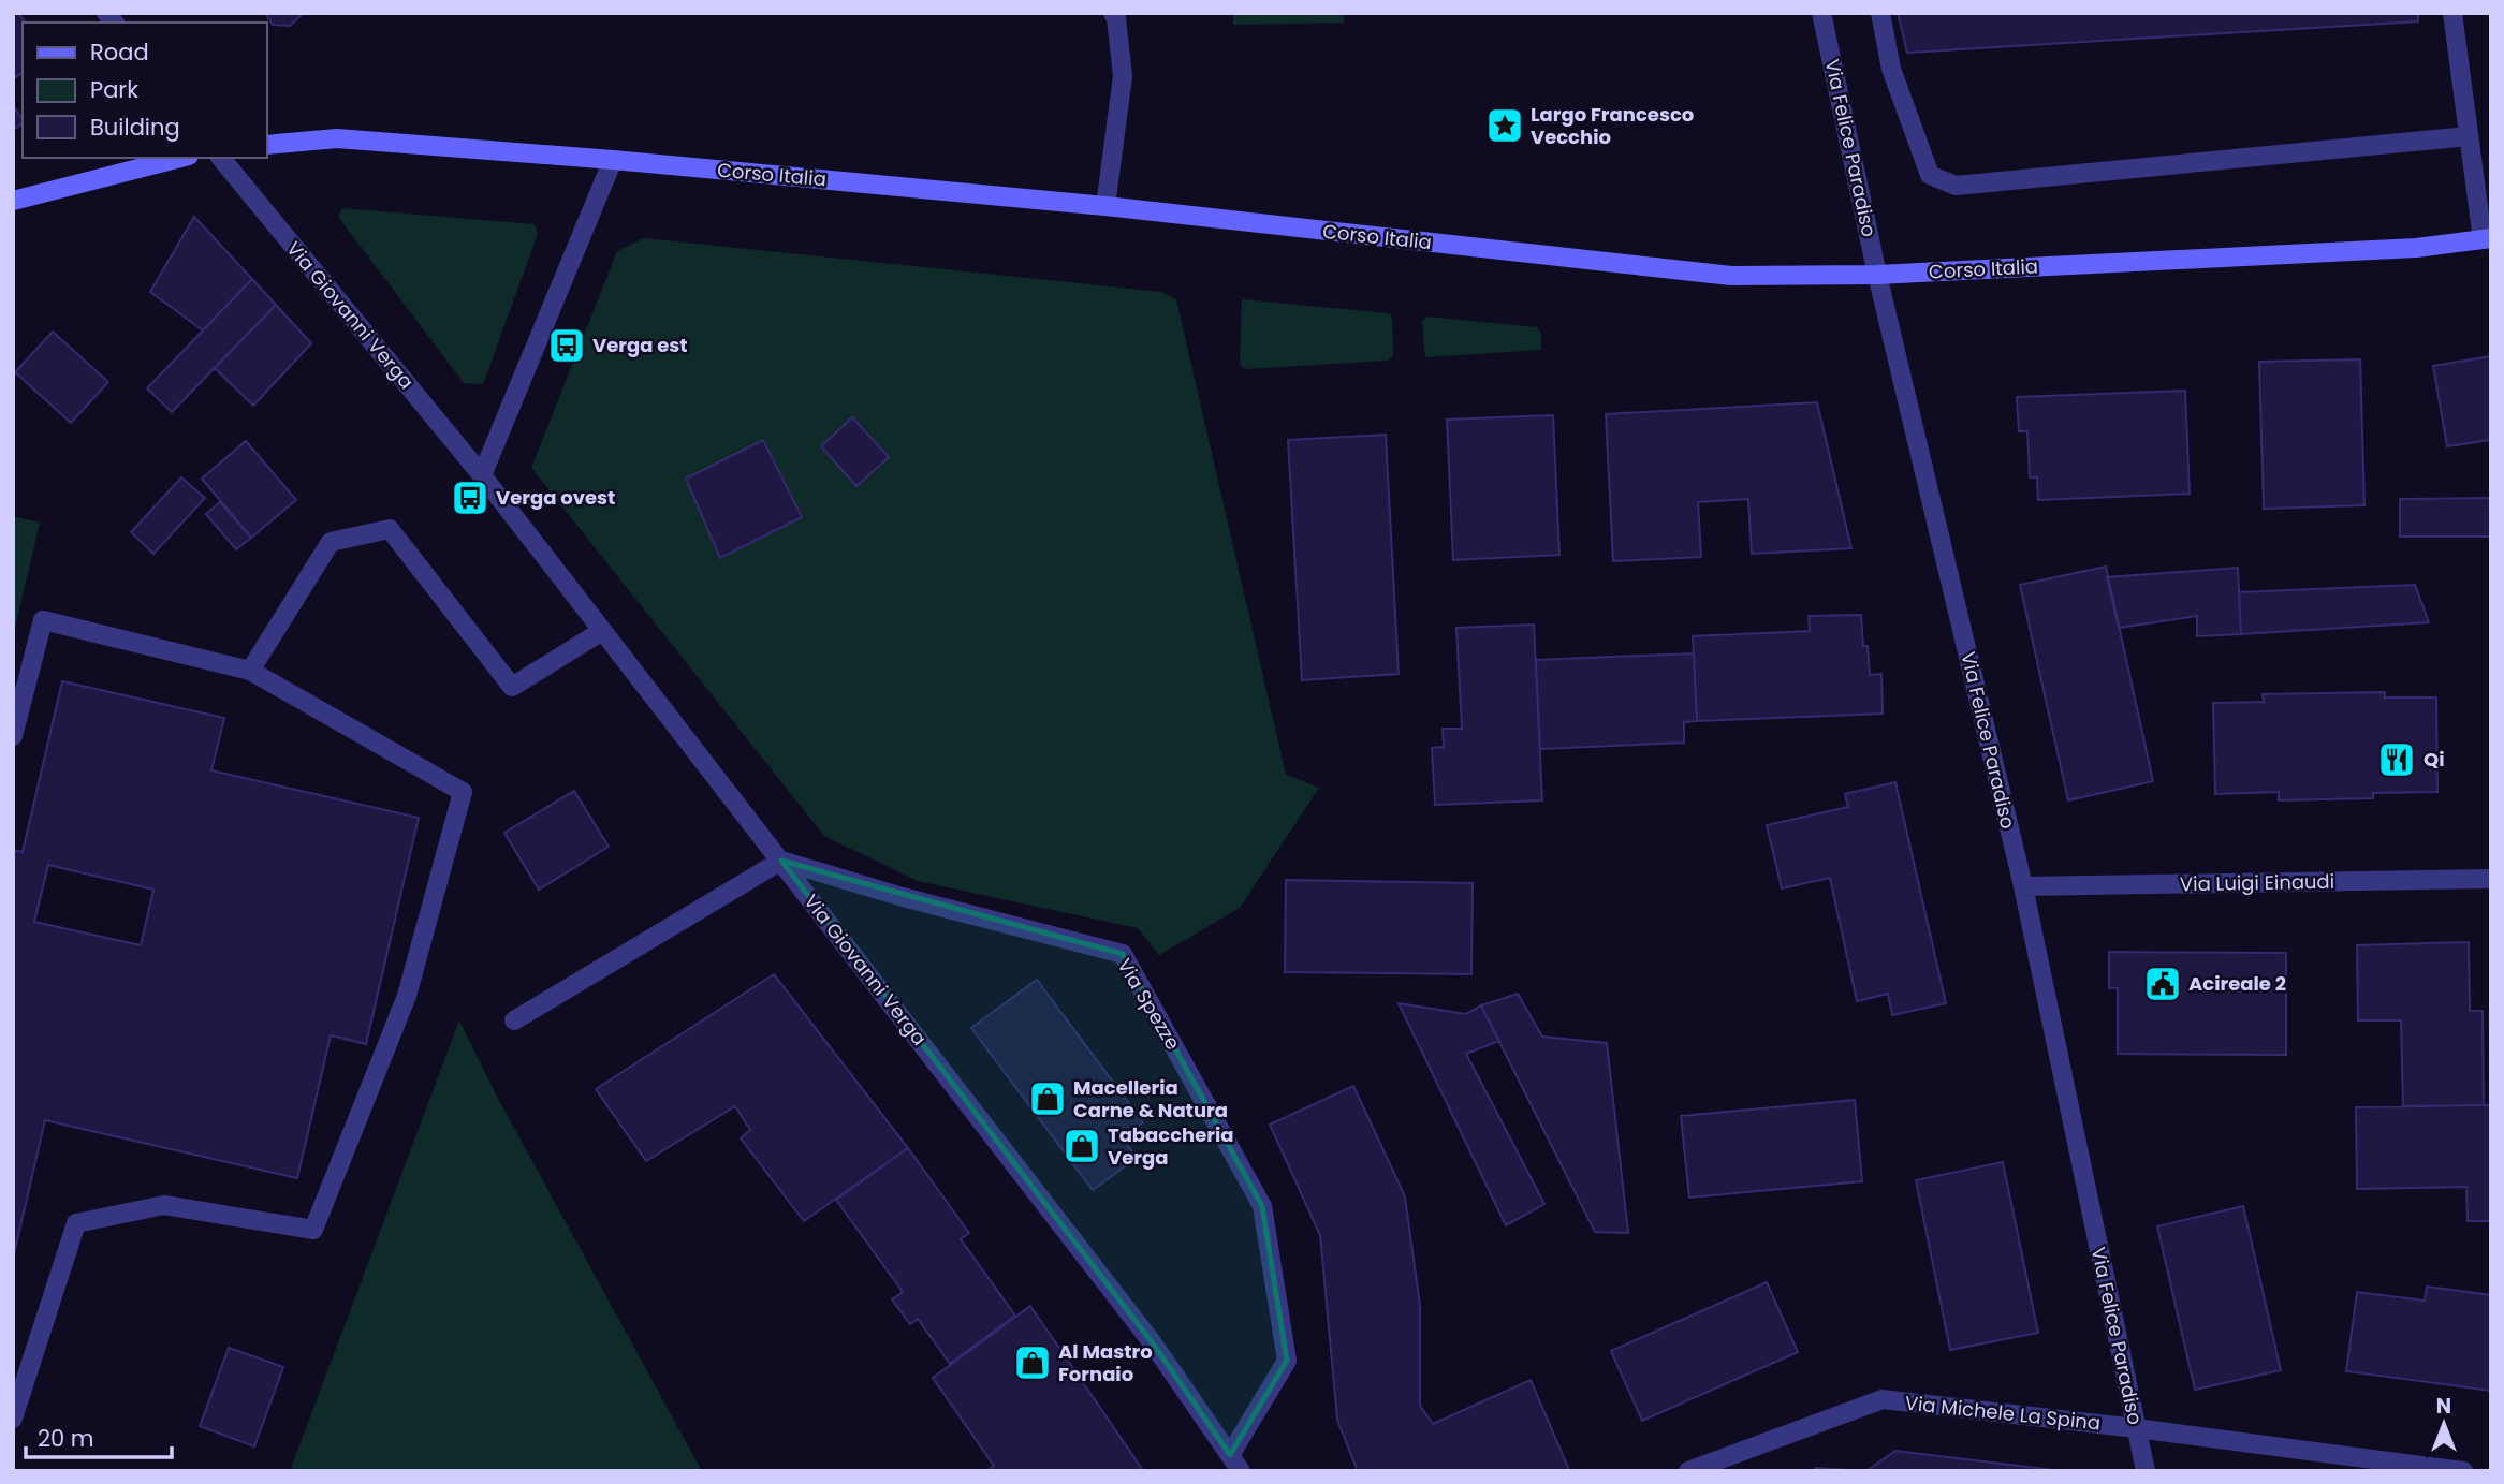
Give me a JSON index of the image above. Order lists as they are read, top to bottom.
{
  "streets": {
    "street": [
      "Via Felice Paradiso",
      "Corso Italia",
      "Via Giovanni Verga",
      "Via Luigi Einaudi",
      "Via Spezze",
      "Via Michele La Spina"
    ]
  },
  "crossings": [
    ["Via Felice Paradiso", "Corso Italia"],
    ["Via Felice Paradiso", "Via Luigi Einaudi"],
    ["Via Felice Paradiso", "Via Michele La Spina"],
    ["Via Giovanni Verga", "Via Spezze"]
  ],
  "places": {
    "place": ["Largo Francesco Vecchio"],
    "bus stop": ["Verga est", "Verga ovest"],
    "restaurant": ["Qi"],
    "public building": ["Acireale 2"],
    "shop": ["Macelleria Carne & Natura", "Tabaccheria Verga", "Al Mastro Fornaio"]
  },
  "legend": ["Road", "Park", "Building"],
  "scale_bar": "20 m",
  "north": "top"
}
